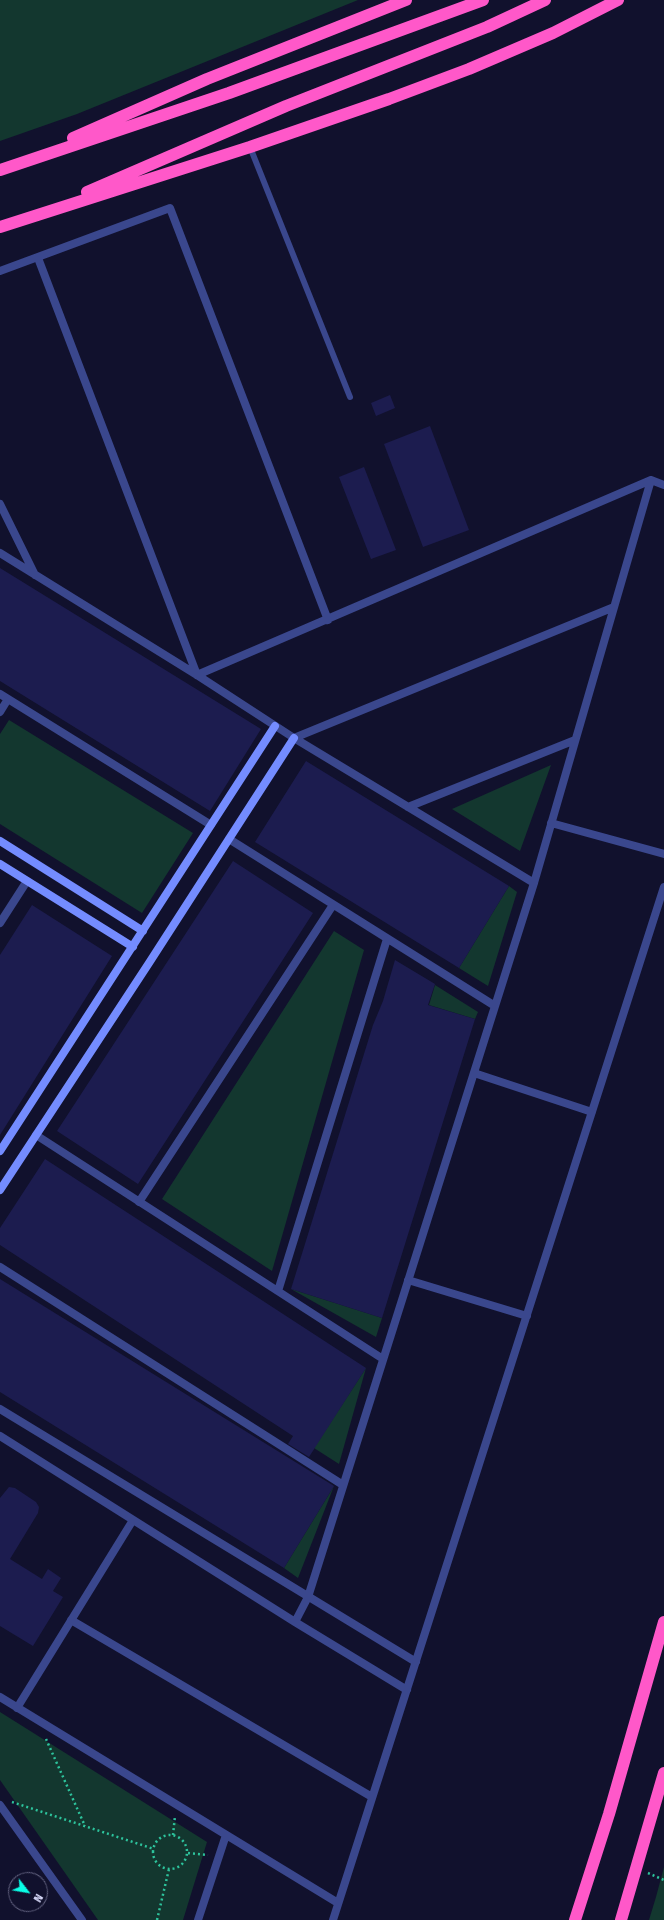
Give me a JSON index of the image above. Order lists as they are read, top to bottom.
{
  "north": "bottom right"
}
